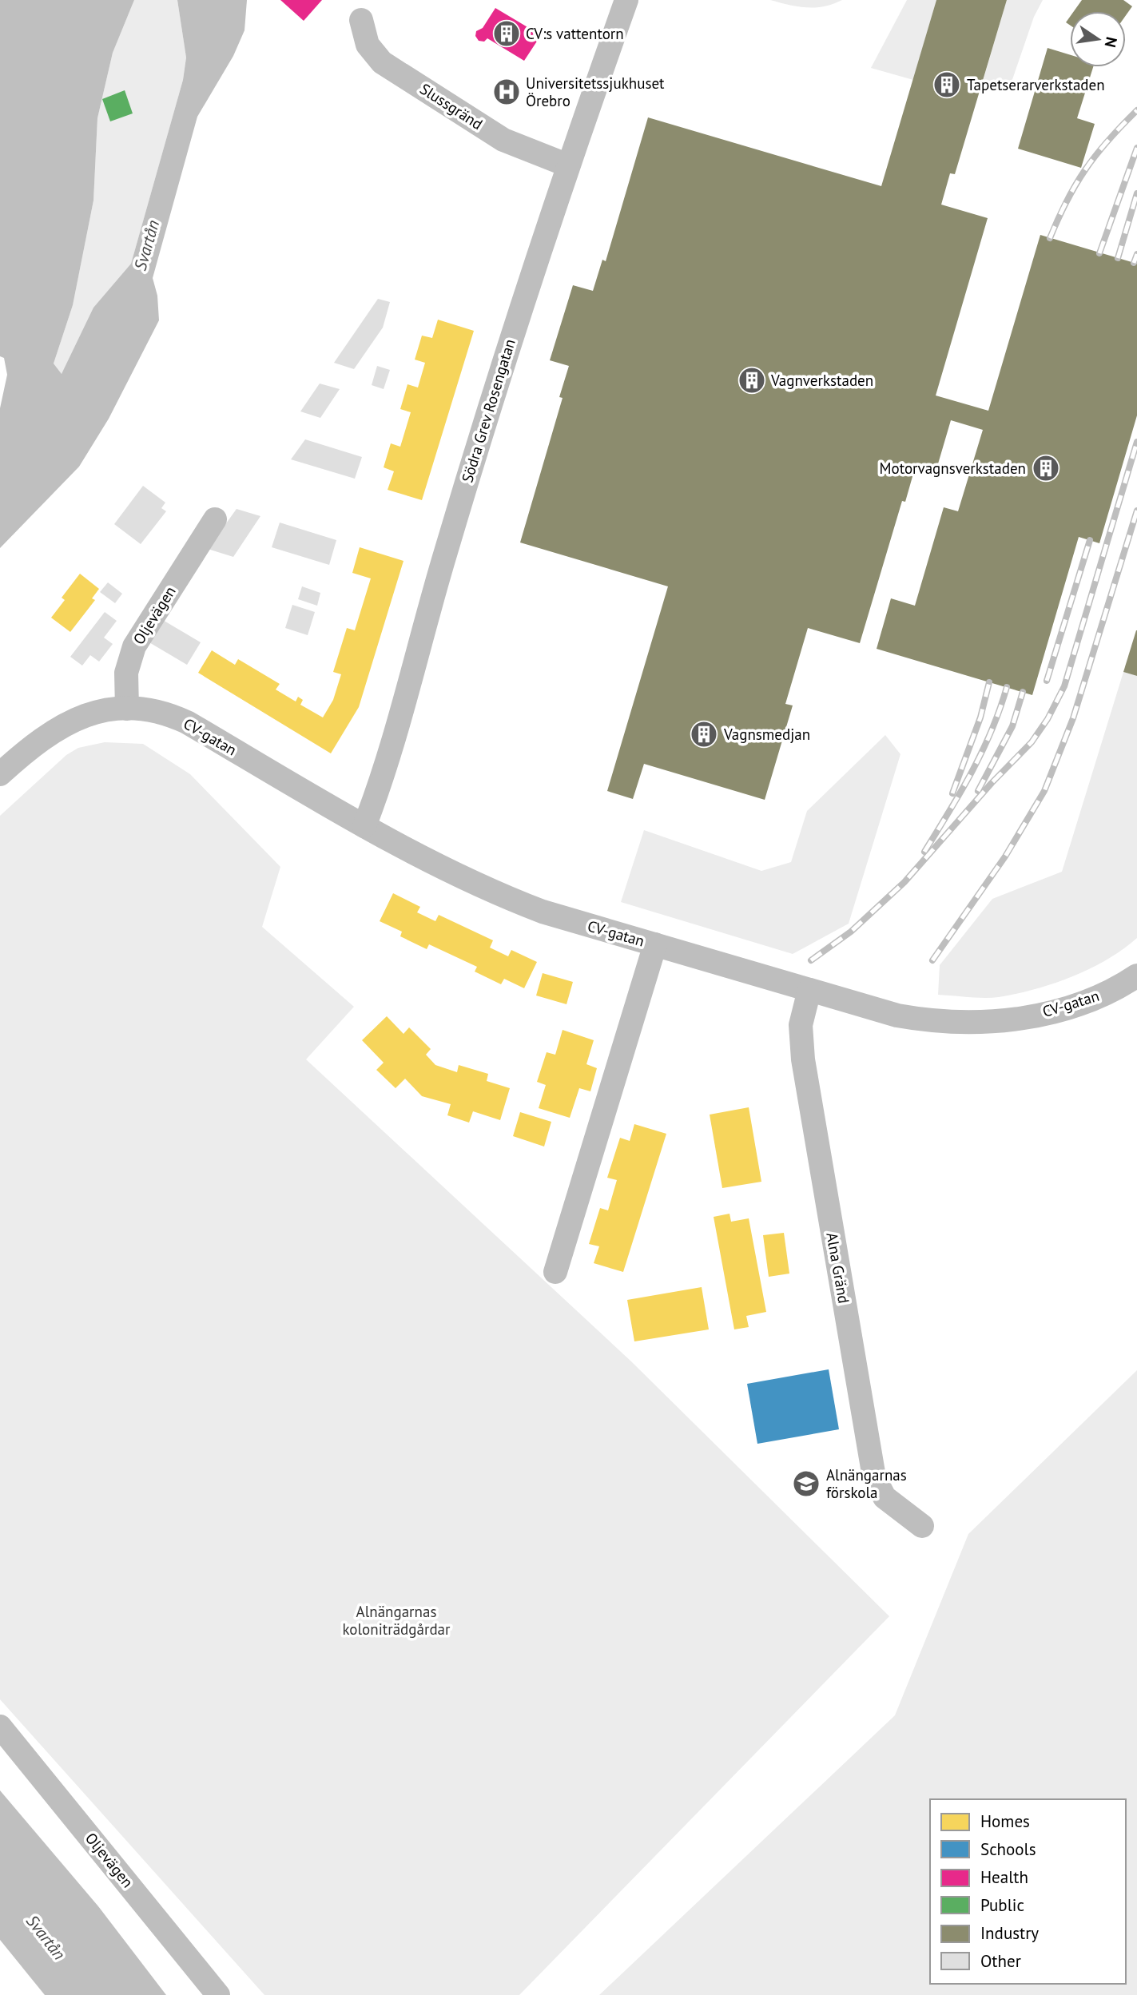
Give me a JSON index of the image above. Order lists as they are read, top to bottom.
{
  "streets": {
    "street": [
      "Slussgränd",
      "Södra Grev Rosengatan",
      "Oljevägen",
      "CV-gatan",
      "Alna Gränd"
    ]
  },
  "crossings": [
    ["Slussgränd", "Södra Grev Rosengatan"],
    ["Södra Grev Rosengatan", "CV-gatan"],
    ["Oljevägen", "CV-gatan"],
    ["CV-gatan", "Alna Gränd"]
  ],
  "water": ["Svartån"],
  "parks": ["Alnängarnas koloniträdgårdar"],
  "places": {
    "building": [
      "CV:s vattentorn",
      "Tapetserarverkstaden",
      "Vagnverkstaden",
      "Motorvagnsverkstaden",
      "Vagnsmedjan"
    ],
    "hospital": ["Universitetssjukhuset Örebro"],
    "school or university": ["Alnängarnas förskola"]
  },
  "legend": [
    "Homes",
    "Schools",
    "Health",
    "Public",
    "Industry",
    "Other"
  ],
  "north": "right"
}
